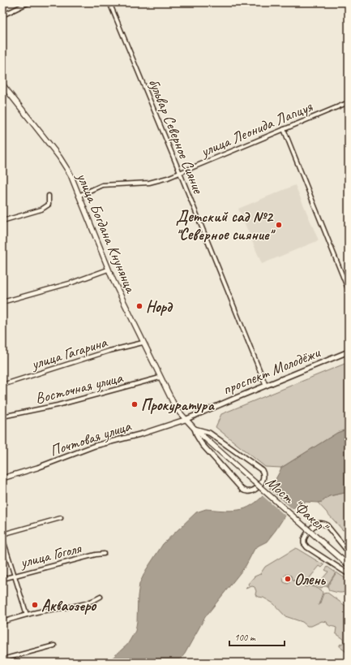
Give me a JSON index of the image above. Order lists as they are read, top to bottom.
{
  "streets": {
    "main road": ["улица Богдана Кнунянца", "Мост \"Факел\""],
    "street": [
      "улица Леонида Лапцуя",
      "бульвар Северное Сияние",
      "улица Гагарина",
      "проспект Молодёжи",
      "Восточная улица",
      "Почтовая улица",
      "улица Гоголя"
    ]
  },
  "crossings": [
    ["улица Леонида Лапцуя", "бульвар Северное Сияние"],
    ["улица Леонида Лапцуя", "улица Богдана Кнунянца"],
    ["бульвар Северное Сияние", "проспект Молодёжи"],
    ["улица Богдана Кнунянца", "улица Гагарина"],
    ["улица Богдана Кнунянца", "проспект Молодёжи"],
    ["улица Богдана Кнунянца", "Восточная улица"],
    ["улица Богдана Кнунянца", "Почтовая улица"],
    ["улица Богдана Кнунянца", "Мост \"Факел\""],
    ["проспект Молодёжи", "Почтовая улица"]
  ],
  "places": [
    "Детский сад №2 \"Северное сияние\"",
    "Норд",
    "Прокуратура",
    "Олень",
    "Акваозеро"
  ],
  "scale_bar": "100 m"
}
